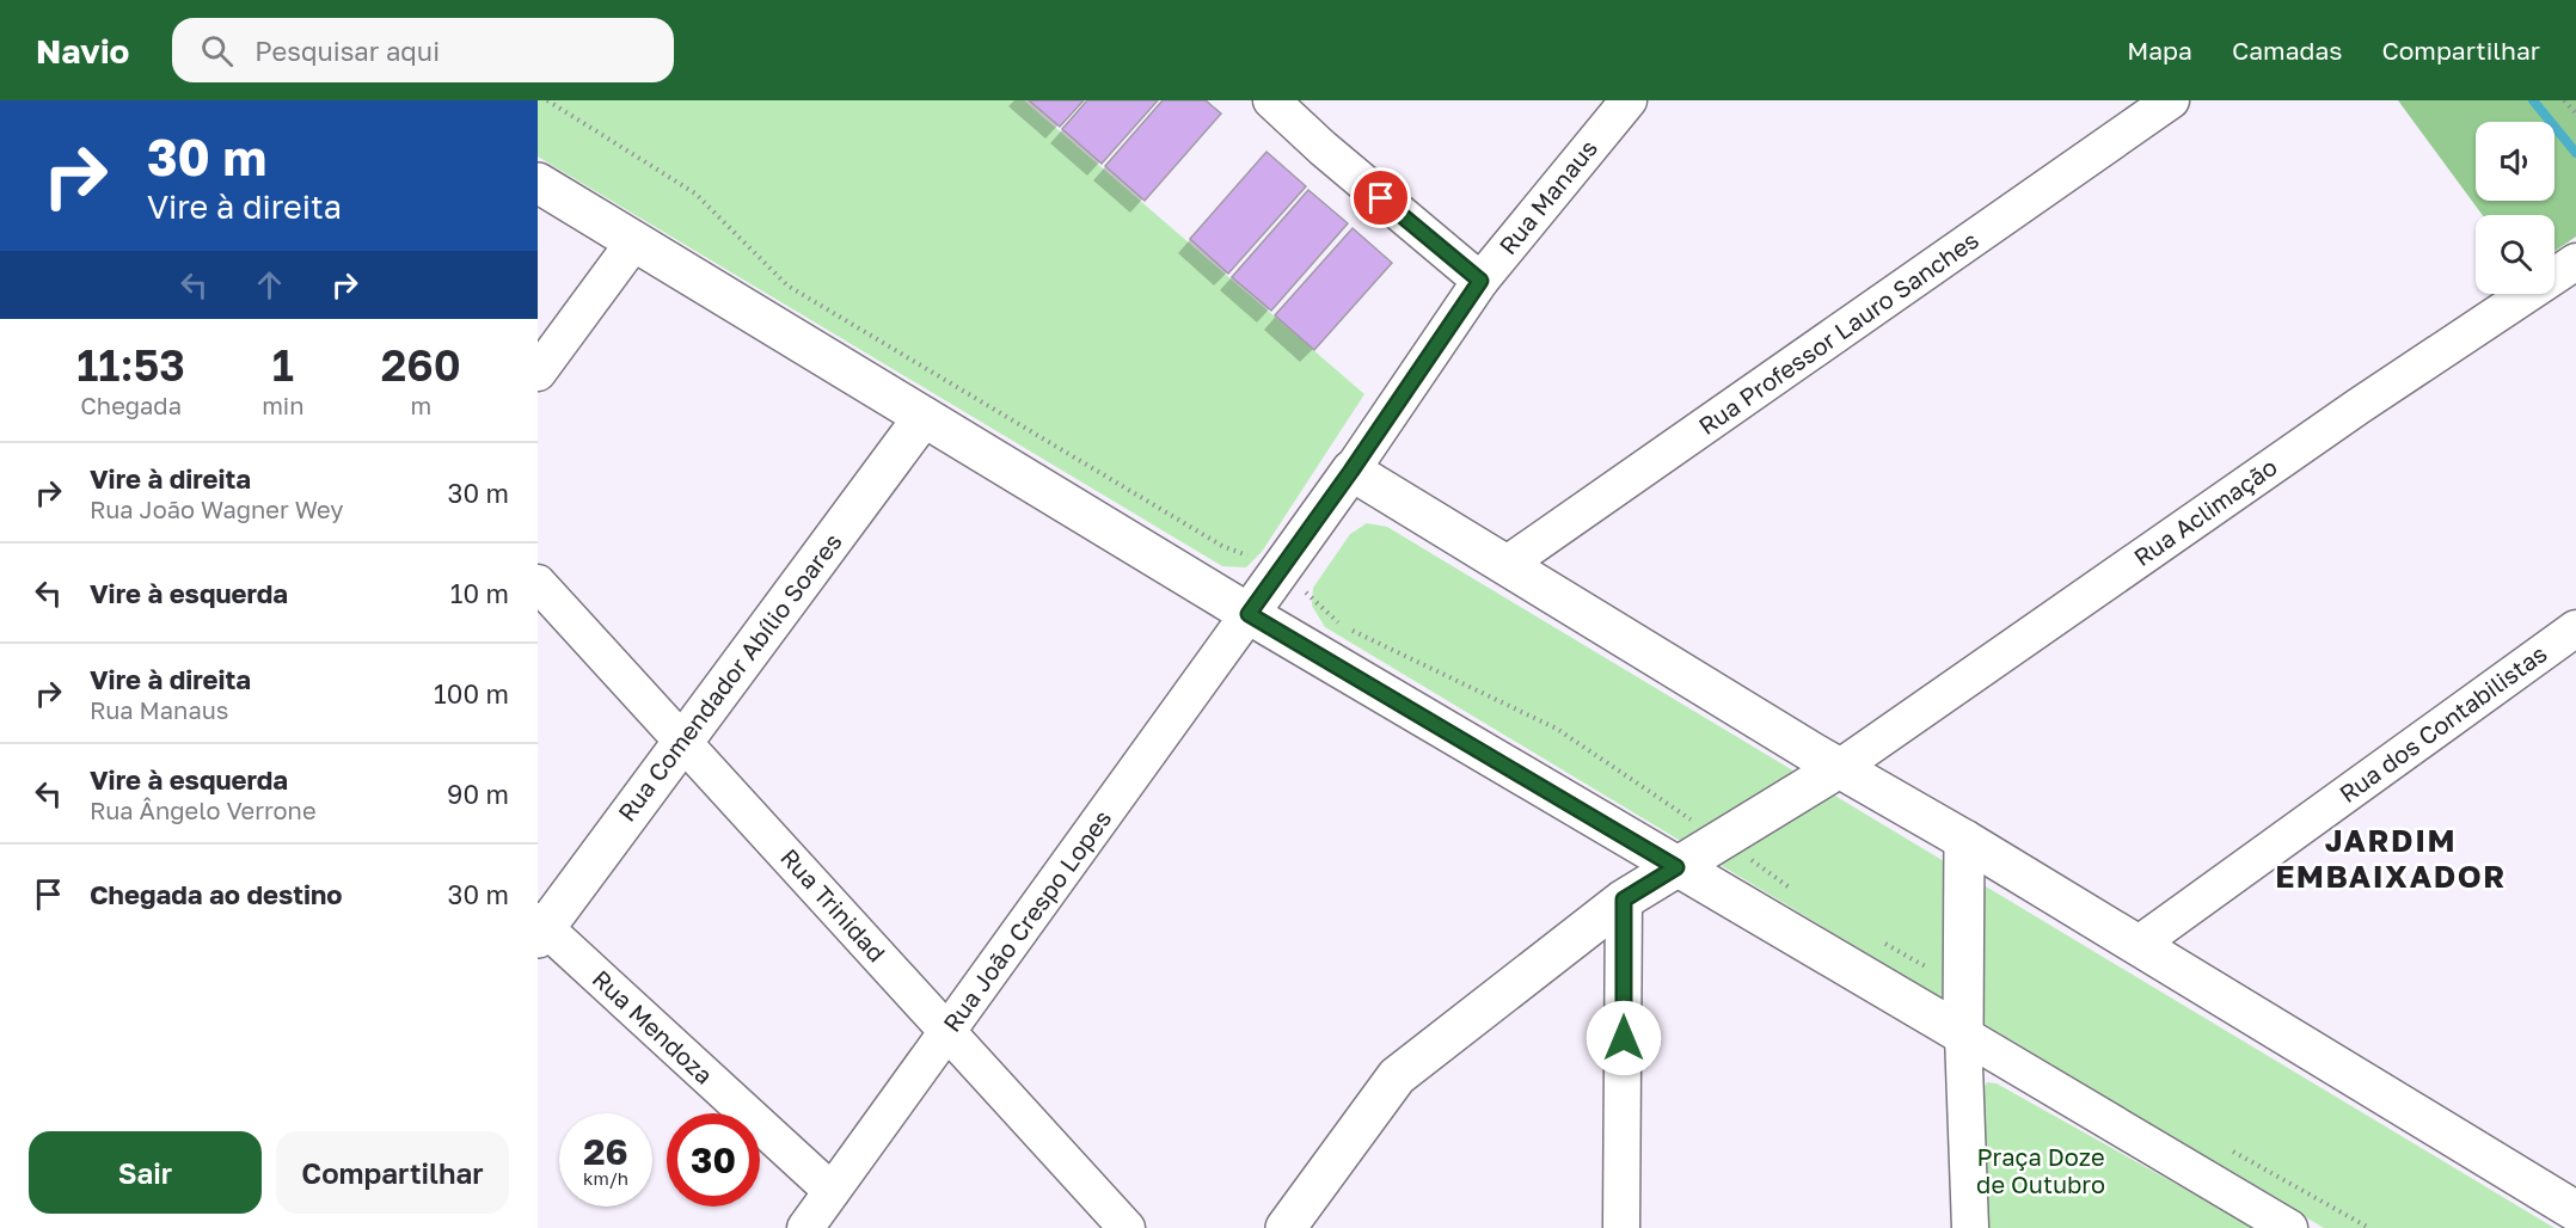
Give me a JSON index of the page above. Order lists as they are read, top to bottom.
{
  "streets": {
    "street": [
      "Rua Manaus",
      "Rua Professor Lauro Sanches",
      "Rua Aclimação",
      "Rua Comendador Abílio Soares",
      "Rua dos Contabilistas",
      "Rua Trinidad",
      "Rua João Crespo Lopes",
      "Rua Mendoza"
    ]
  },
  "crossings": [
    ["Rua Manaus", "Rua João Crespo Lopes"],
    ["Rua Comendador Abílio Soares", "Rua Trinidad"],
    ["Rua Comendador Abílio Soares", "Rua Mendoza"],
    ["Rua Trinidad", "Rua João Crespo Lopes"],
    ["Rua João Crespo Lopes", "Rua Mendoza"]
  ],
  "districts": ["JARDIM EMBAIXADOR"],
  "parks": ["Praça Doze de Outubro"],
  "page": {
    "header": "Navio",
    "search": "Pesquisar aqui",
    "nav": ["Mapa", "Camadas", "Compartilhar"],
    "turn": ["30 m", "Vire à direita"],
    "eta": [
      "11:53",
      "Chegada",
      "1",
      "min",
      "260",
      "m"
    ],
    "list": [
      {
        "name": "Vire à direita",
        "note": "Rua João Wagner Wey",
        "value": "30 m"
      },
      {
        "name": "Vire à esquerda",
        "value": "10 m"
      },
      {
        "name": "Vire à direita",
        "note": "Rua Manaus",
        "value": "100 m"
      },
      {
        "name": "Vire à esquerda",
        "note": "Rua Ângelo Verrone",
        "value": "90 m"
      },
      {
        "name": "Chegada ao destino",
        "value": "30 m"
      }
    ],
    "speed": "26 km/h",
    "limit": "30",
    "buttons": ["Sair", "Compartilhar"]
  }
}
